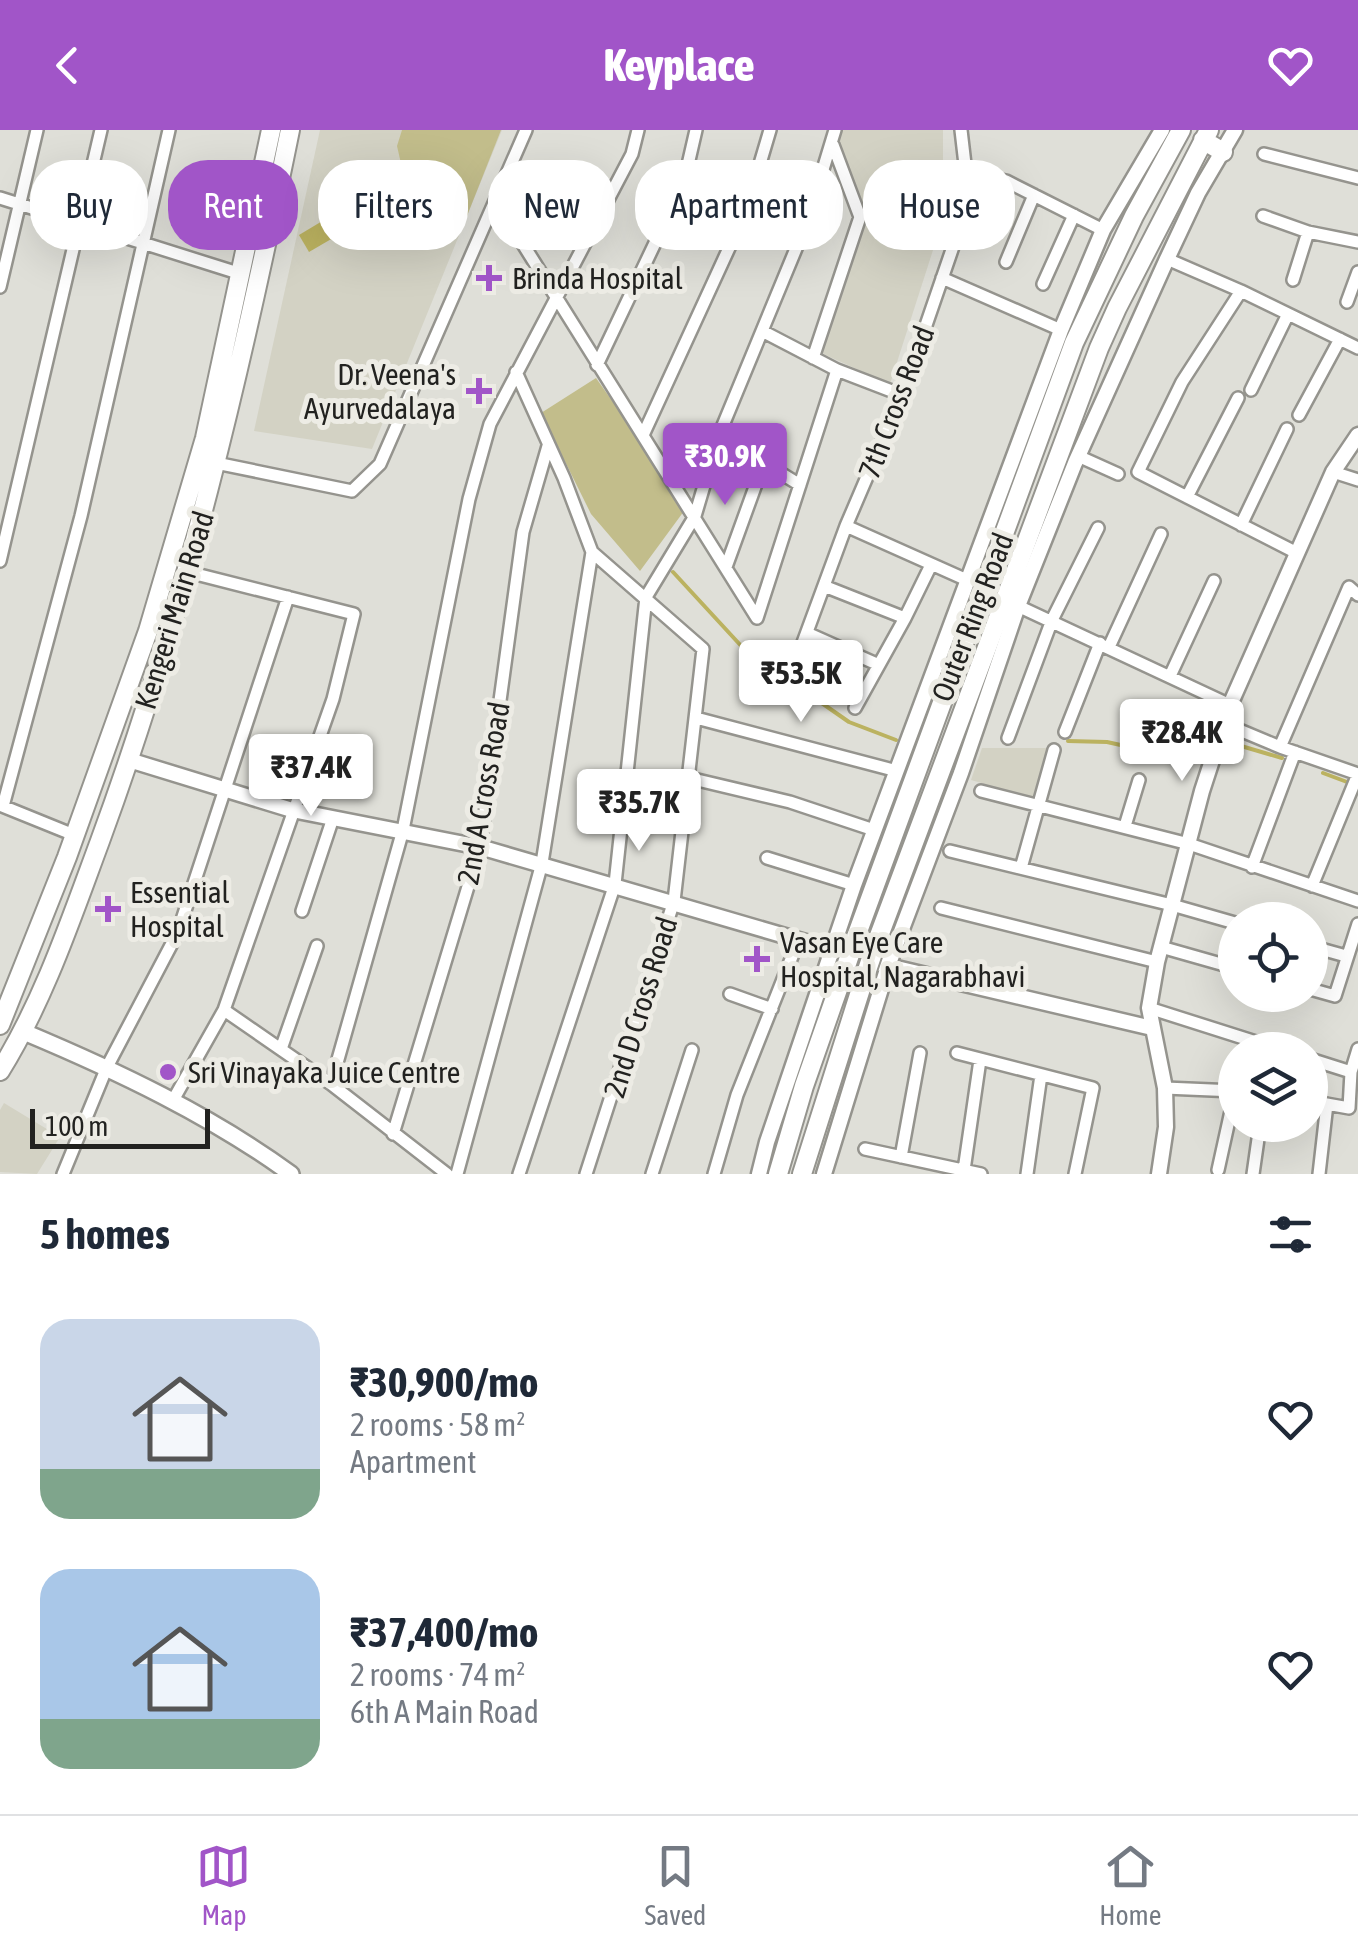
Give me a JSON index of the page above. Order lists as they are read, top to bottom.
{
  "streets": {
    "main road": ["Kengeri Main Road", "Outer Ring Road"],
    "street": ["7th Cross Road", "2nd A Cross Road", "2nd D Cross Road"]
  },
  "places": {
    "health": [
      "Brinda Hospital",
      "Dr. Veena's Ayurvedalaya",
      "Essential Hospital",
      "Vasan Eye Care Hospital, Nagarabhavi"
    ],
    "other": ["Sri Vinayaka Juice Centre"]
  },
  "scale_bar": "100 m",
  "page": {
    "header": "Keyplace",
    "chip": [
      "Buy",
      "Rent",
      "Filters",
      "New",
      "Apartment",
      "House"
    ],
    "price": [
      "₹30.9K",
      "₹53.5K",
      "₹28.4K",
      "₹37.4K",
      "₹35.7K"
    ],
    "scale": "100 m",
    "heading": "5 homes",
    "list": [
      {
        "name": "₹30,900/mo",
        "note": "2 rooms · 58 m² · Apartment"
      },
      {
        "name": "₹37,400/mo",
        "note": "2 rooms · 74 m² · 6th A Main Road"
      }
    ],
    "tabs": ["Map", "Saved", "Home"]
  }
}
